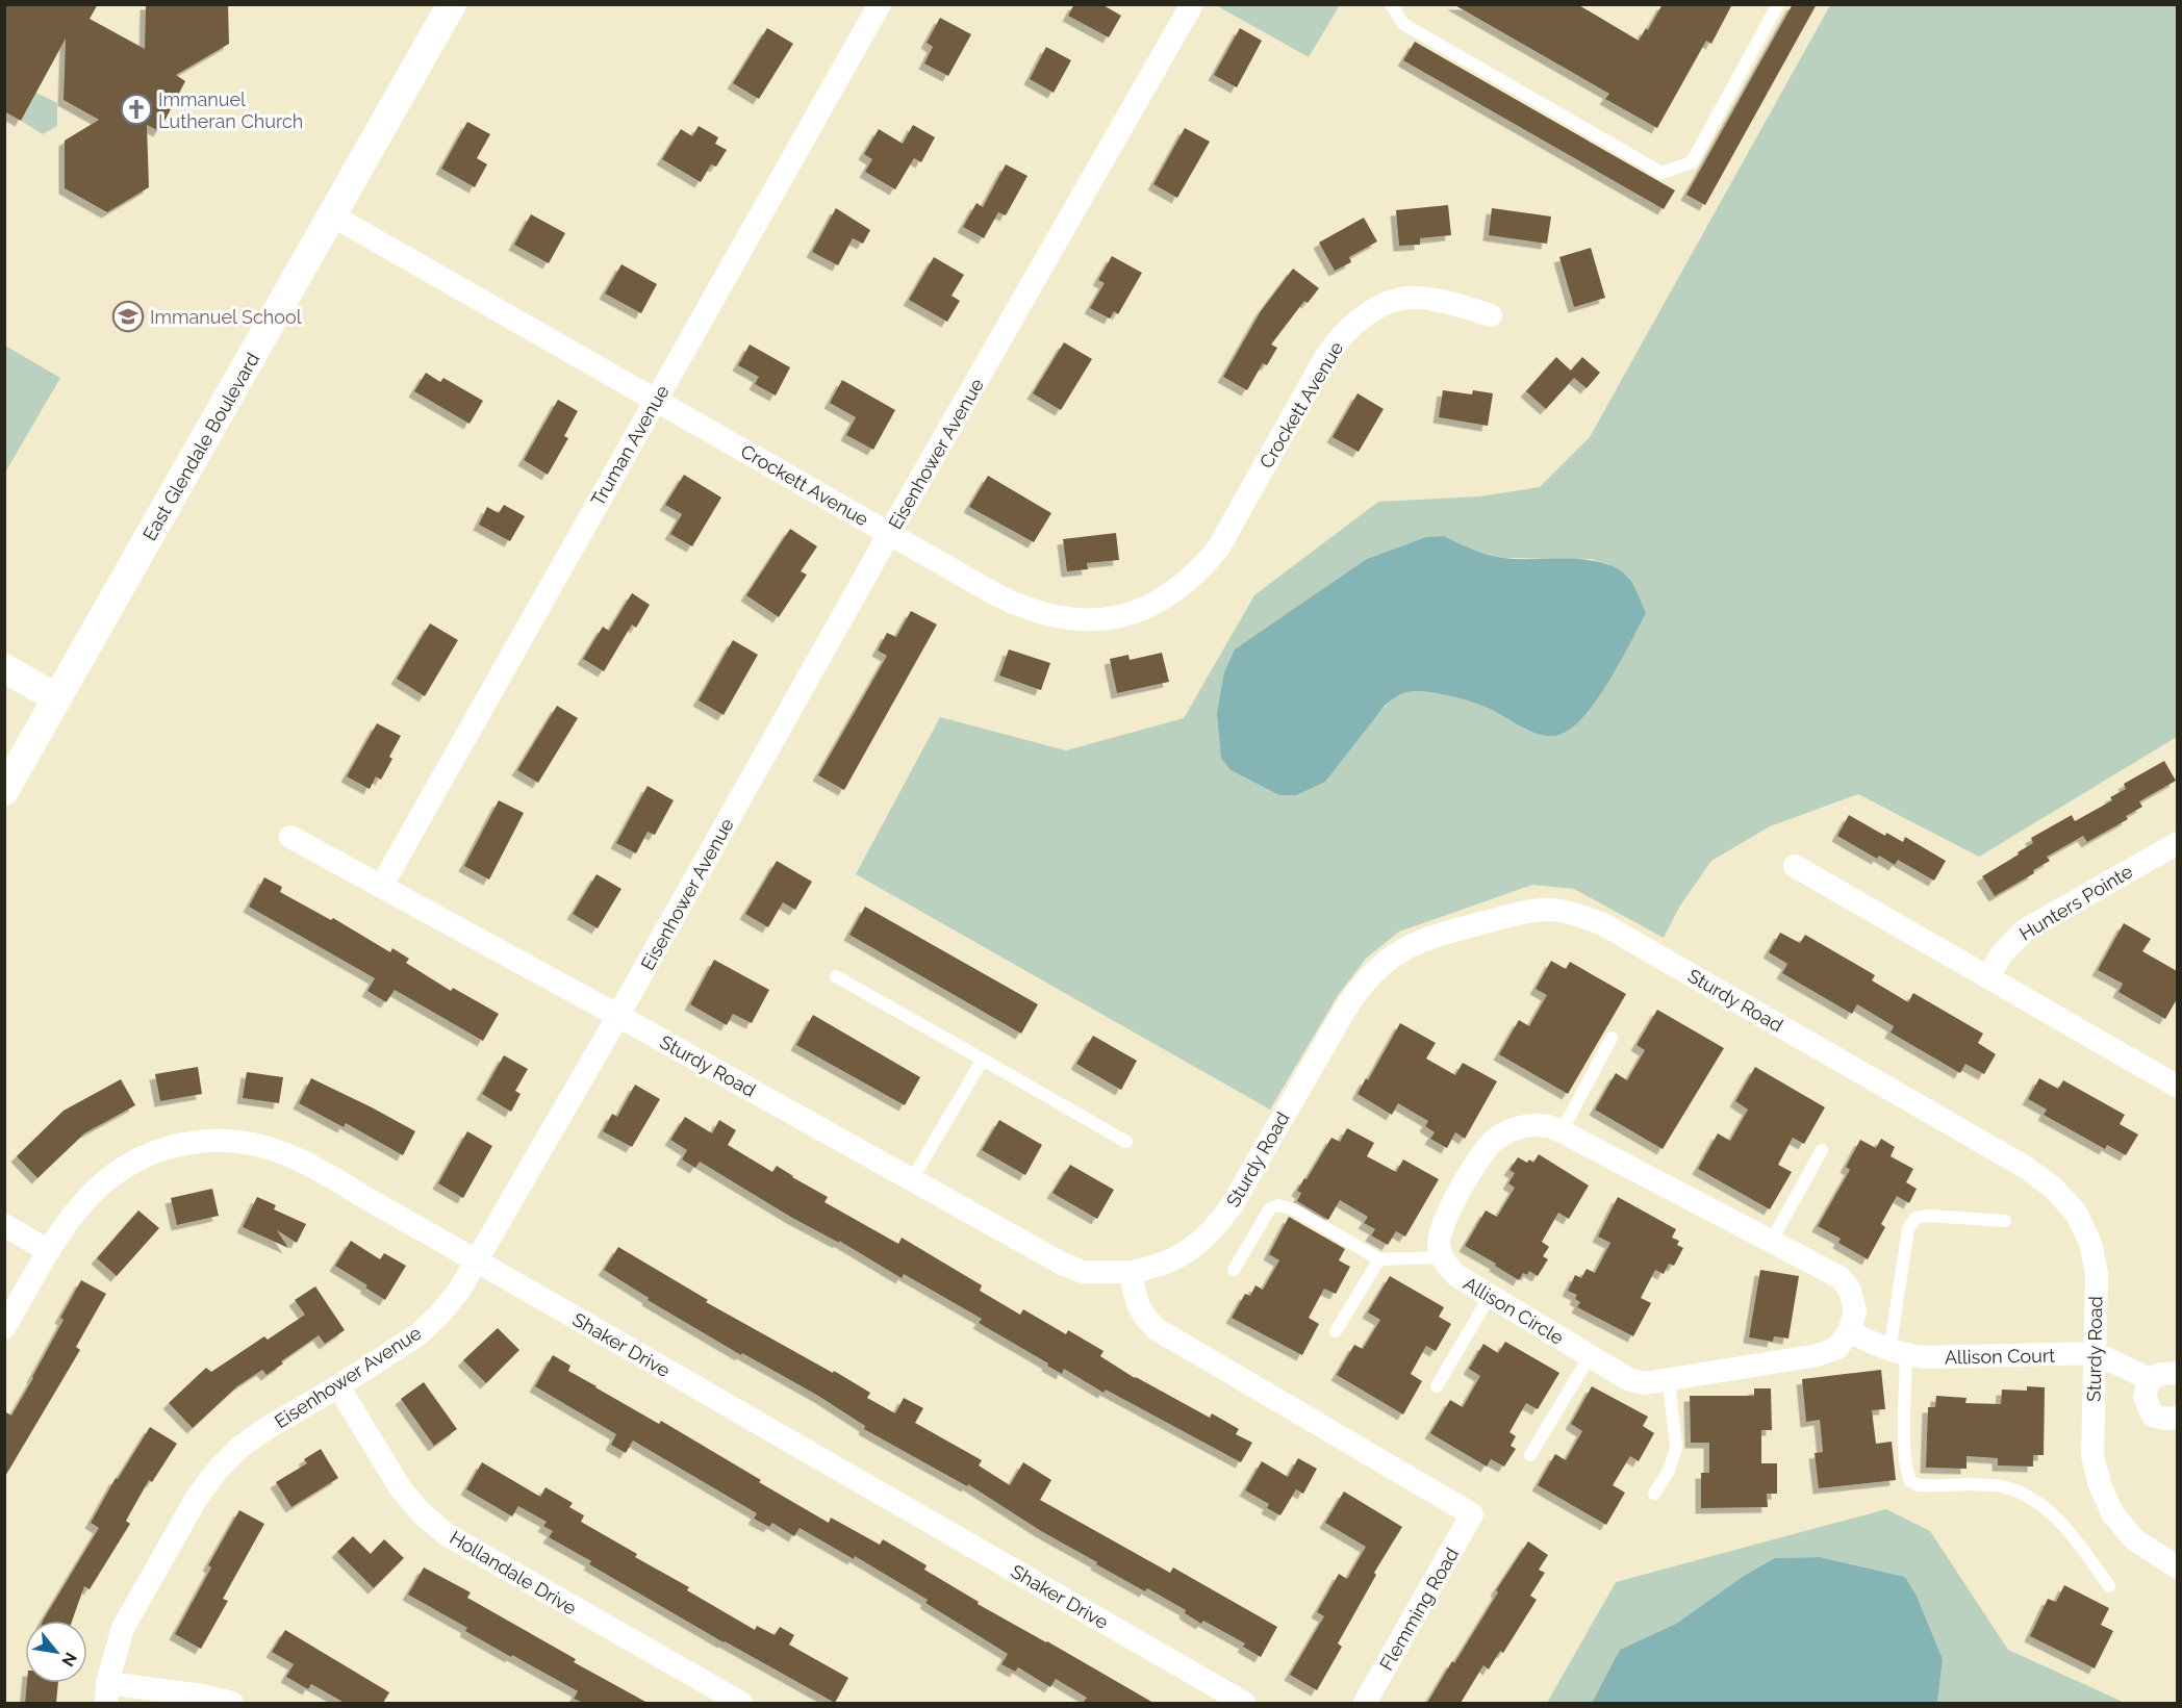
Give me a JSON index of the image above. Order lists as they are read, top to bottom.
{
  "streets": {
    "street": [
      "Crockett Avenue",
      "Truman Avenue",
      "East Glendale Boulevard",
      "Eisenhower Avenue",
      "Hunters Pointe",
      "Sturdy Road",
      "Allison Circle",
      "Shaker Drive",
      "Allison Court",
      "Hollandale Drive",
      "Flemming Road"
    ]
  },
  "crossings": [
    ["Crockett Avenue", "Truman Avenue"],
    ["Crockett Avenue", "East Glendale Boulevard"],
    ["Crockett Avenue", "Eisenhower Avenue"],
    ["Truman Avenue", "Sturdy Road"],
    ["Eisenhower Avenue", "Sturdy Road"],
    ["Eisenhower Avenue", "Shaker Drive"],
    ["Eisenhower Avenue", "Hollandale Drive"],
    ["Sturdy Road", "Allison Court"],
    ["Sturdy Road", "Flemming Road"],
    ["Allison Circle", "Allison Court"]
  ],
  "places": {
    "church": ["Immanuel Lutheran Church"],
    "school or university": ["Immanuel School"]
  },
  "north": "bottom right"
}
